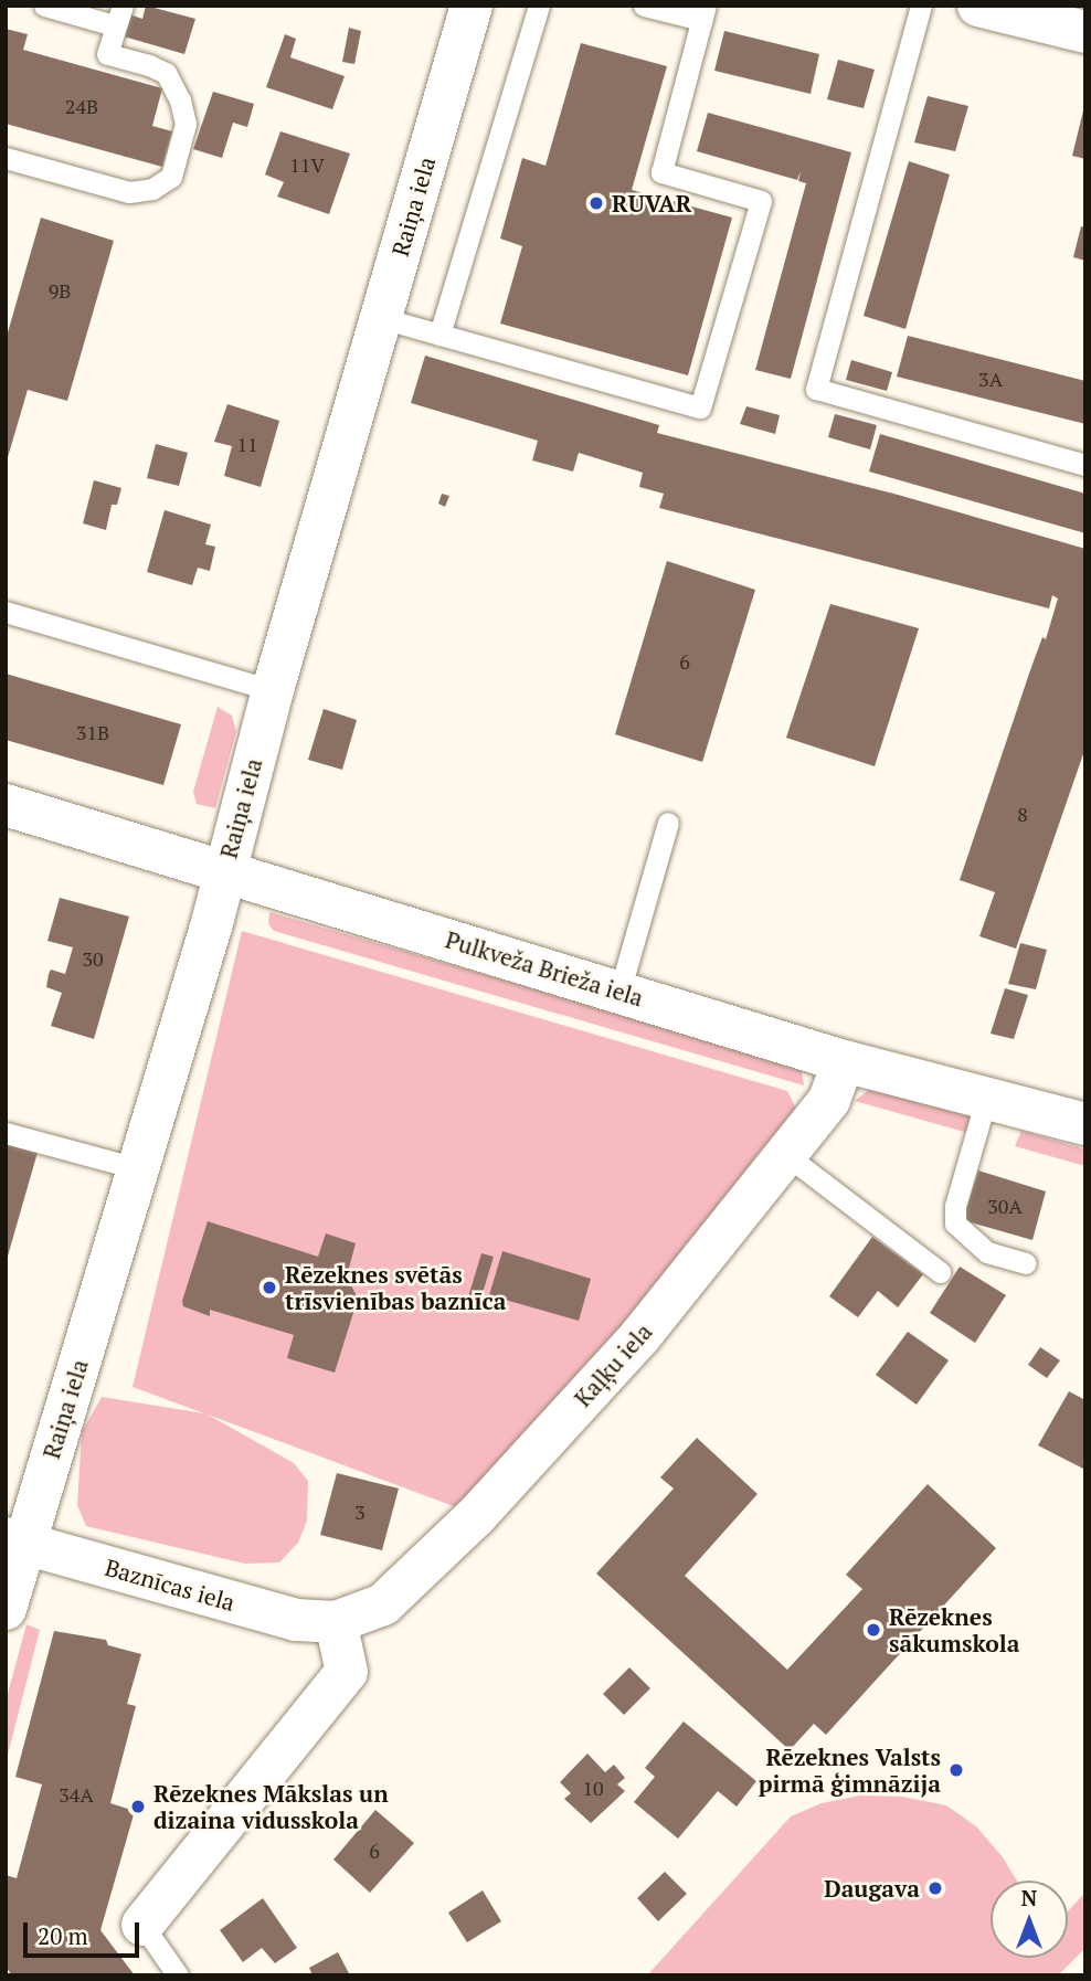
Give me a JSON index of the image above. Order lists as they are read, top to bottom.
{
  "streets": {
    "street": [
      "Raiņa iela",
      "Pulkveža Brieža iela",
      "Kaļķu iela",
      "Baznīcas iela"
    ]
  },
  "crossings": [
    ["Raiņa iela", "Pulkveža Brieža iela"],
    ["Raiņa iela", "Baznīcas iela"],
    ["Pulkveža Brieža iela", "Kaļķu iela"],
    ["Kaļķu iela", "Baznīcas iela"]
  ],
  "places": [
    "RUVAR",
    "Rēzeknes svētās trīsvienības baznīca",
    "Rēzeknes sākumskola",
    "Rēzeknes Valsts pirmā ģimnāzija",
    "Rēzeknes Mākslas un dizaina vidusskola",
    "Daugava"
  ],
  "house_numbers": [
    "24B",
    "11V",
    "9B",
    "3A",
    "11",
    "6",
    "31B",
    "8",
    "30",
    "30A",
    "3",
    "10",
    "34A",
    "6"
  ],
  "scale_bar": "20 m",
  "north": "top"
}
